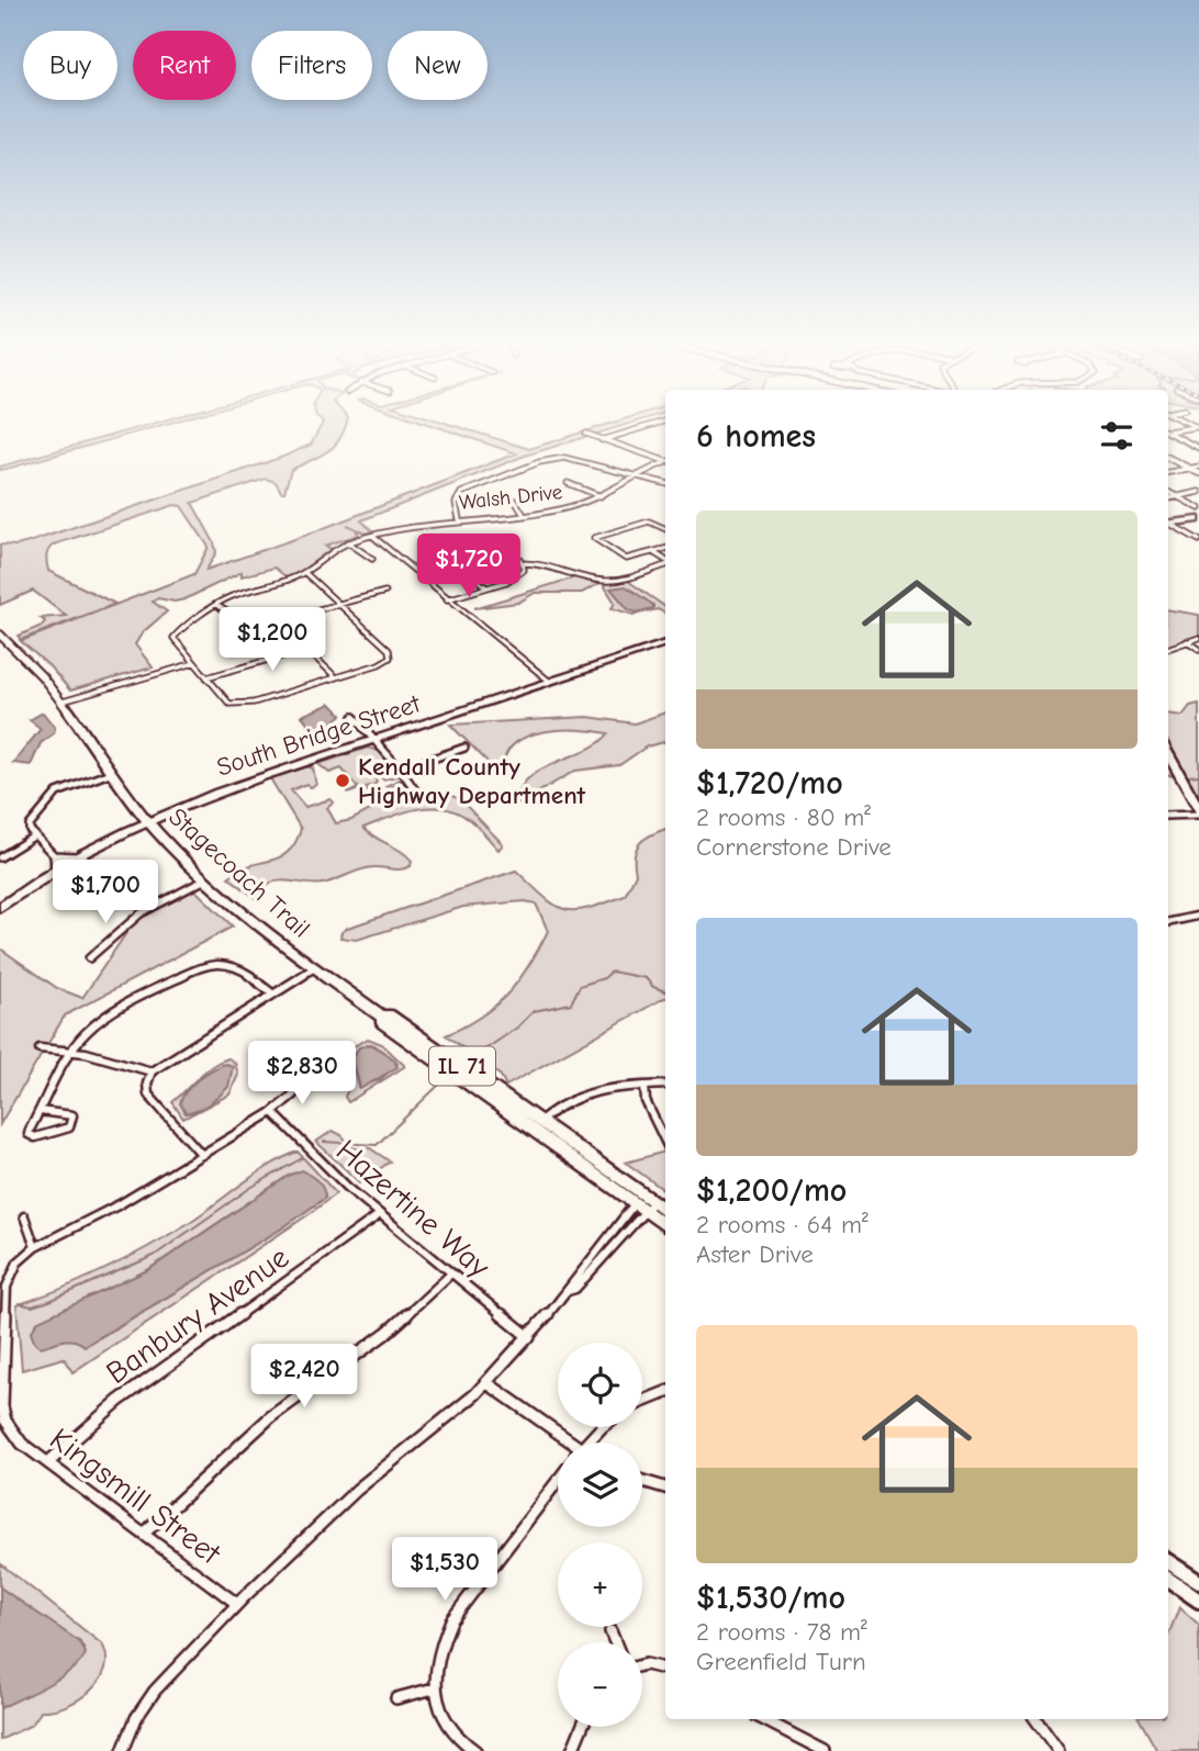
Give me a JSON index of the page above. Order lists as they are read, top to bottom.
{
  "streets": {
    "highway": ["South Bridge Street"],
    "main road": ["Stagecoach Trail", "IL 71"],
    "street": [
      "Walsh Drive",
      "Hazertine Way",
      "Banbury Avenue",
      "Kingsmill Street"
    ]
  },
  "crossings": [
    ["South Bridge Street", "Stagecoach Trail"],
    ["Hazertine Way", "Banbury Avenue"],
    ["Hazertine Way", "Kingsmill Street"],
    ["Banbury Avenue", "Kingsmill Street"]
  ],
  "places": ["Kendall County Highway Department"],
  "page": {
    "chip": [
      "Buy",
      "Rent",
      "Filters",
      "New"
    ],
    "heading": "6 homes",
    "list": [
      {
        "name": "$1,720/mo",
        "note": "2 rooms · 80 m² · Cornerstone Drive"
      },
      {
        "name": "$1,200/mo",
        "note": "2 rooms · 64 m² · Aster Drive"
      },
      {
        "name": "$1,530/mo",
        "note": "2 rooms · 78 m² · Greenfield Turn"
      }
    ],
    "price": [
      "$1,720",
      "$1,200",
      "$1,700",
      "$2,830",
      "$2,420",
      "$1,530"
    ],
    "map_buttons": ["+", "−"]
  }
}
